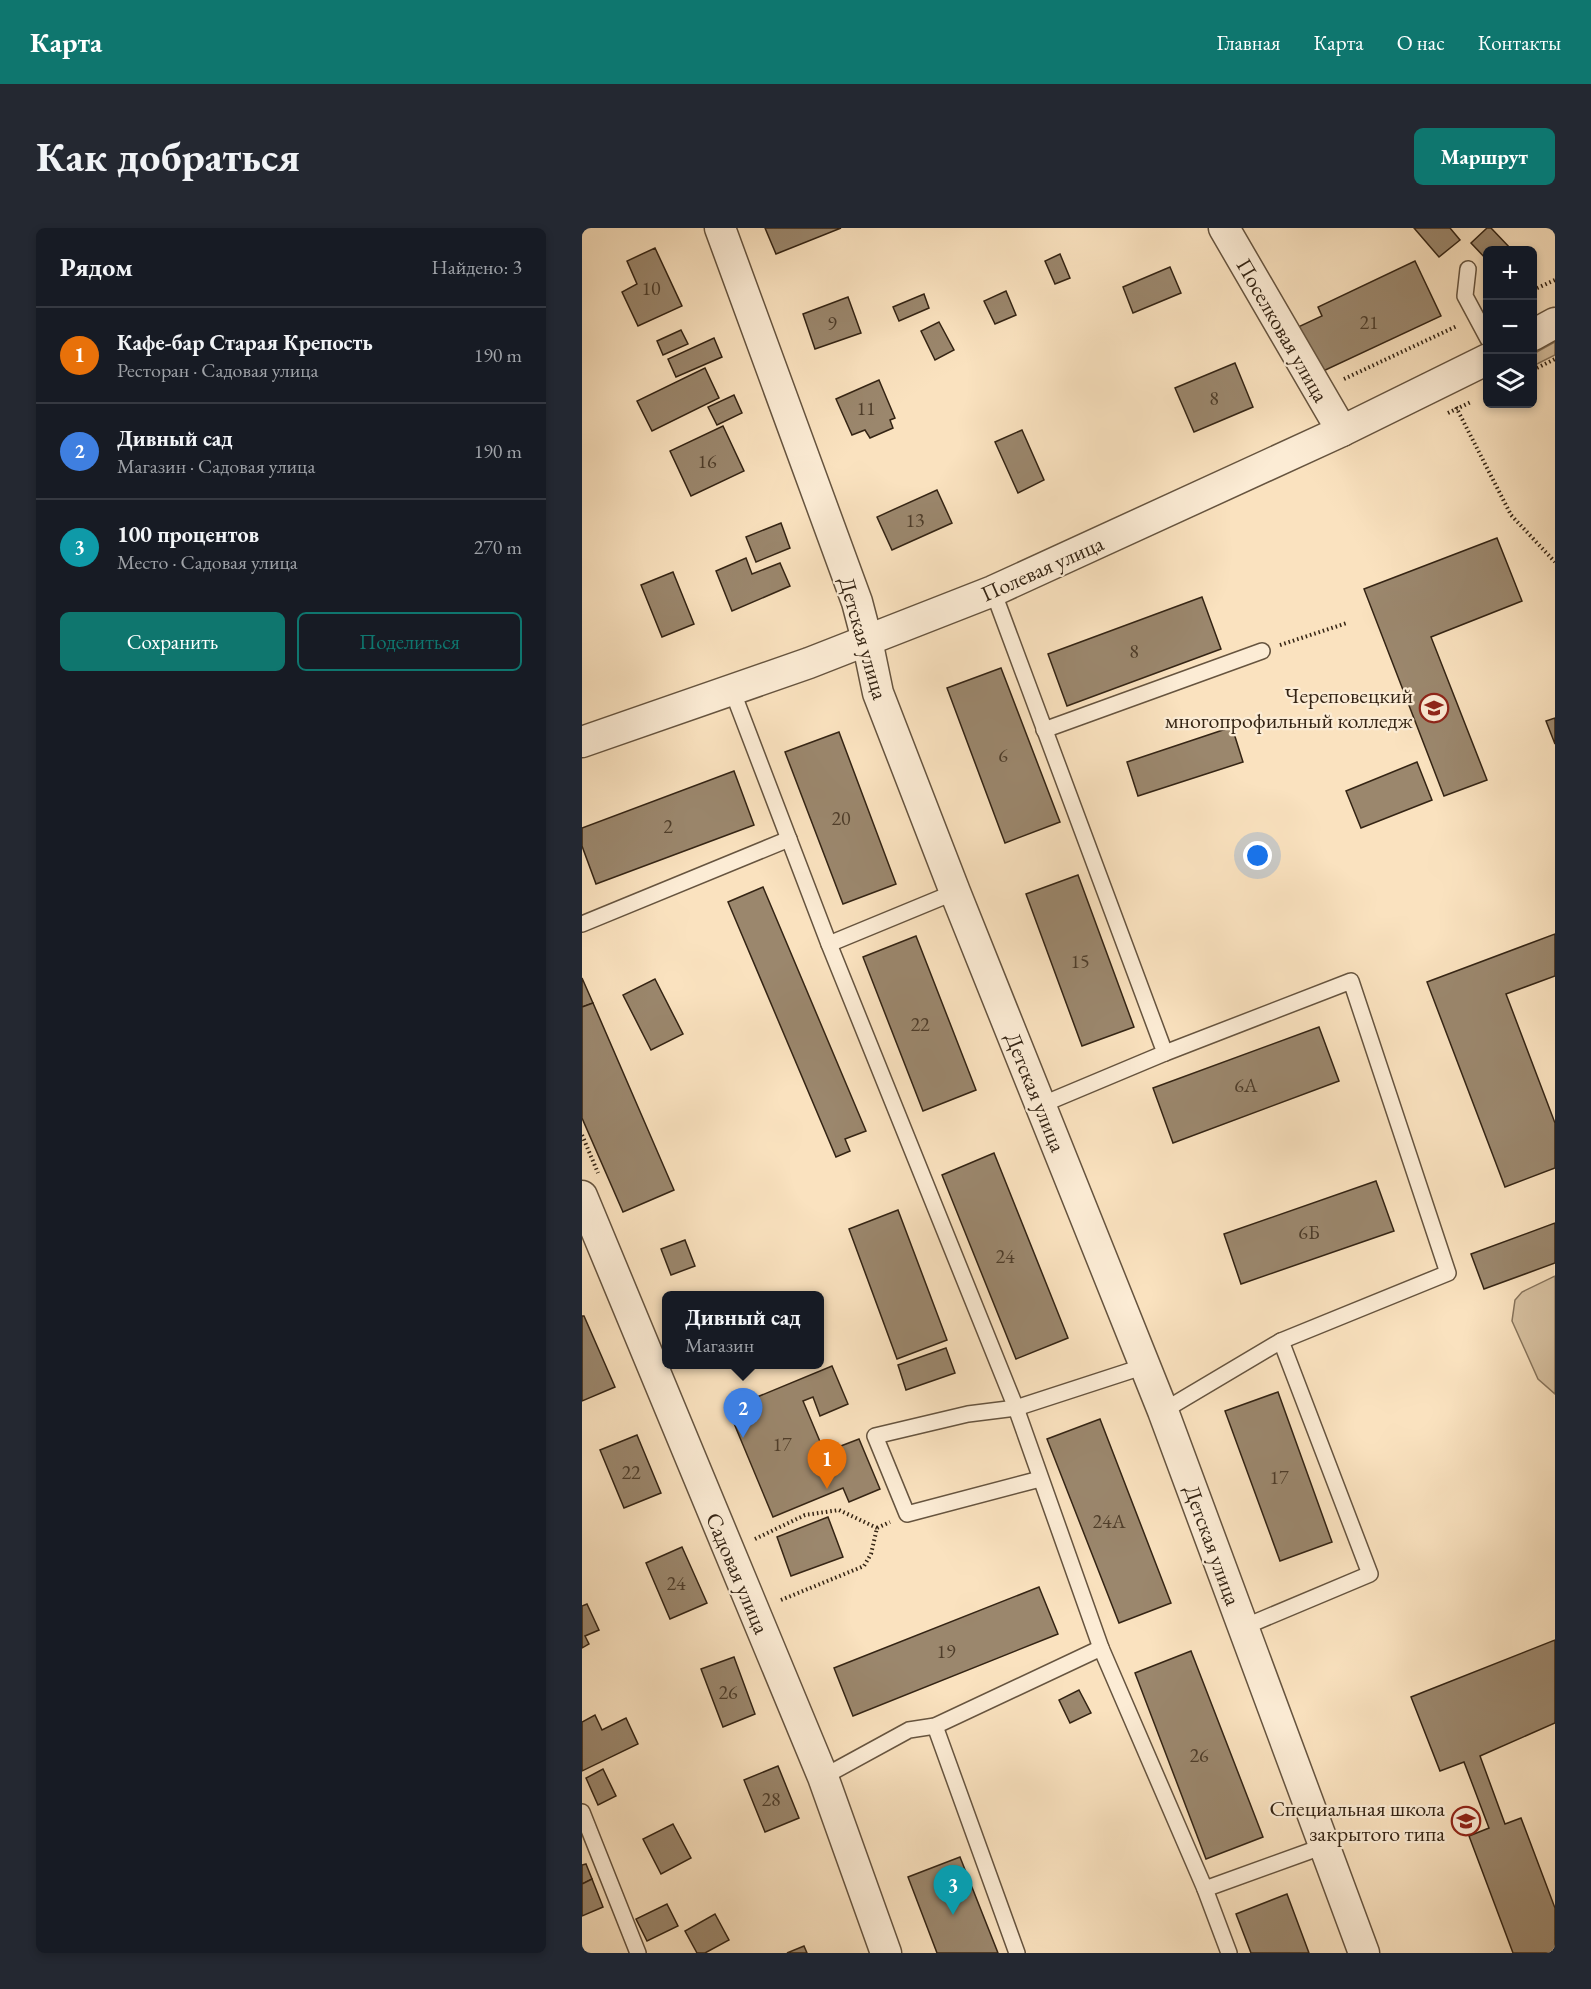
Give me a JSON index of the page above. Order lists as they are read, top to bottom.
{
  "streets": {
    "street": [
      "Поселковая улица",
      "Полевая улица",
      "Детская улица",
      "Садовая улица"
    ]
  },
  "crossings": [
    ["Поселковая улица", "Полевая улица"],
    ["Полевая улица", "Детская улица"]
  ],
  "places": {
    "school or university": ["Череповецкий многопрофильный колледж", "Специальная школа закрытого типа"]
  },
  "house_numbers": [
    "10",
    "21",
    "9",
    "8",
    "11",
    "16",
    "13",
    "8",
    "6",
    "20",
    "2",
    "15",
    "22",
    "6А",
    "6Б",
    "24",
    "17",
    "22",
    "17",
    "24А",
    "24",
    "19",
    "26",
    "26",
    "28"
  ],
  "page": {
    "header": "Карта",
    "nav": [
      "Главная",
      "Карта",
      "О нас",
      "Контакты"
    ],
    "buttons": [
      "Маршрут",
      ["Сохранить", "Поделиться"]
    ],
    "title": "Как добраться",
    "heading": ["Рядом", "Найдено: 3"],
    "map_buttons": ["+", "−"],
    "list": [
      {
        "mark": "1",
        "name": "Кафе-бар Старая Крепость",
        "note": "Ресторан · Садовая улица",
        "value": "190 m"
      },
      {
        "mark": "2",
        "name": "Дивный сад",
        "note": "Магазин · Садовая улица",
        "value": "190 m"
      },
      {
        "mark": "3",
        "name": "100 процентов",
        "note": "Место · Садовая улица",
        "value": "270 m"
      }
    ],
    "popup": ["Дивный сад", "Магазин"],
    "pins": ["2", "1", "3"]
  }
}
